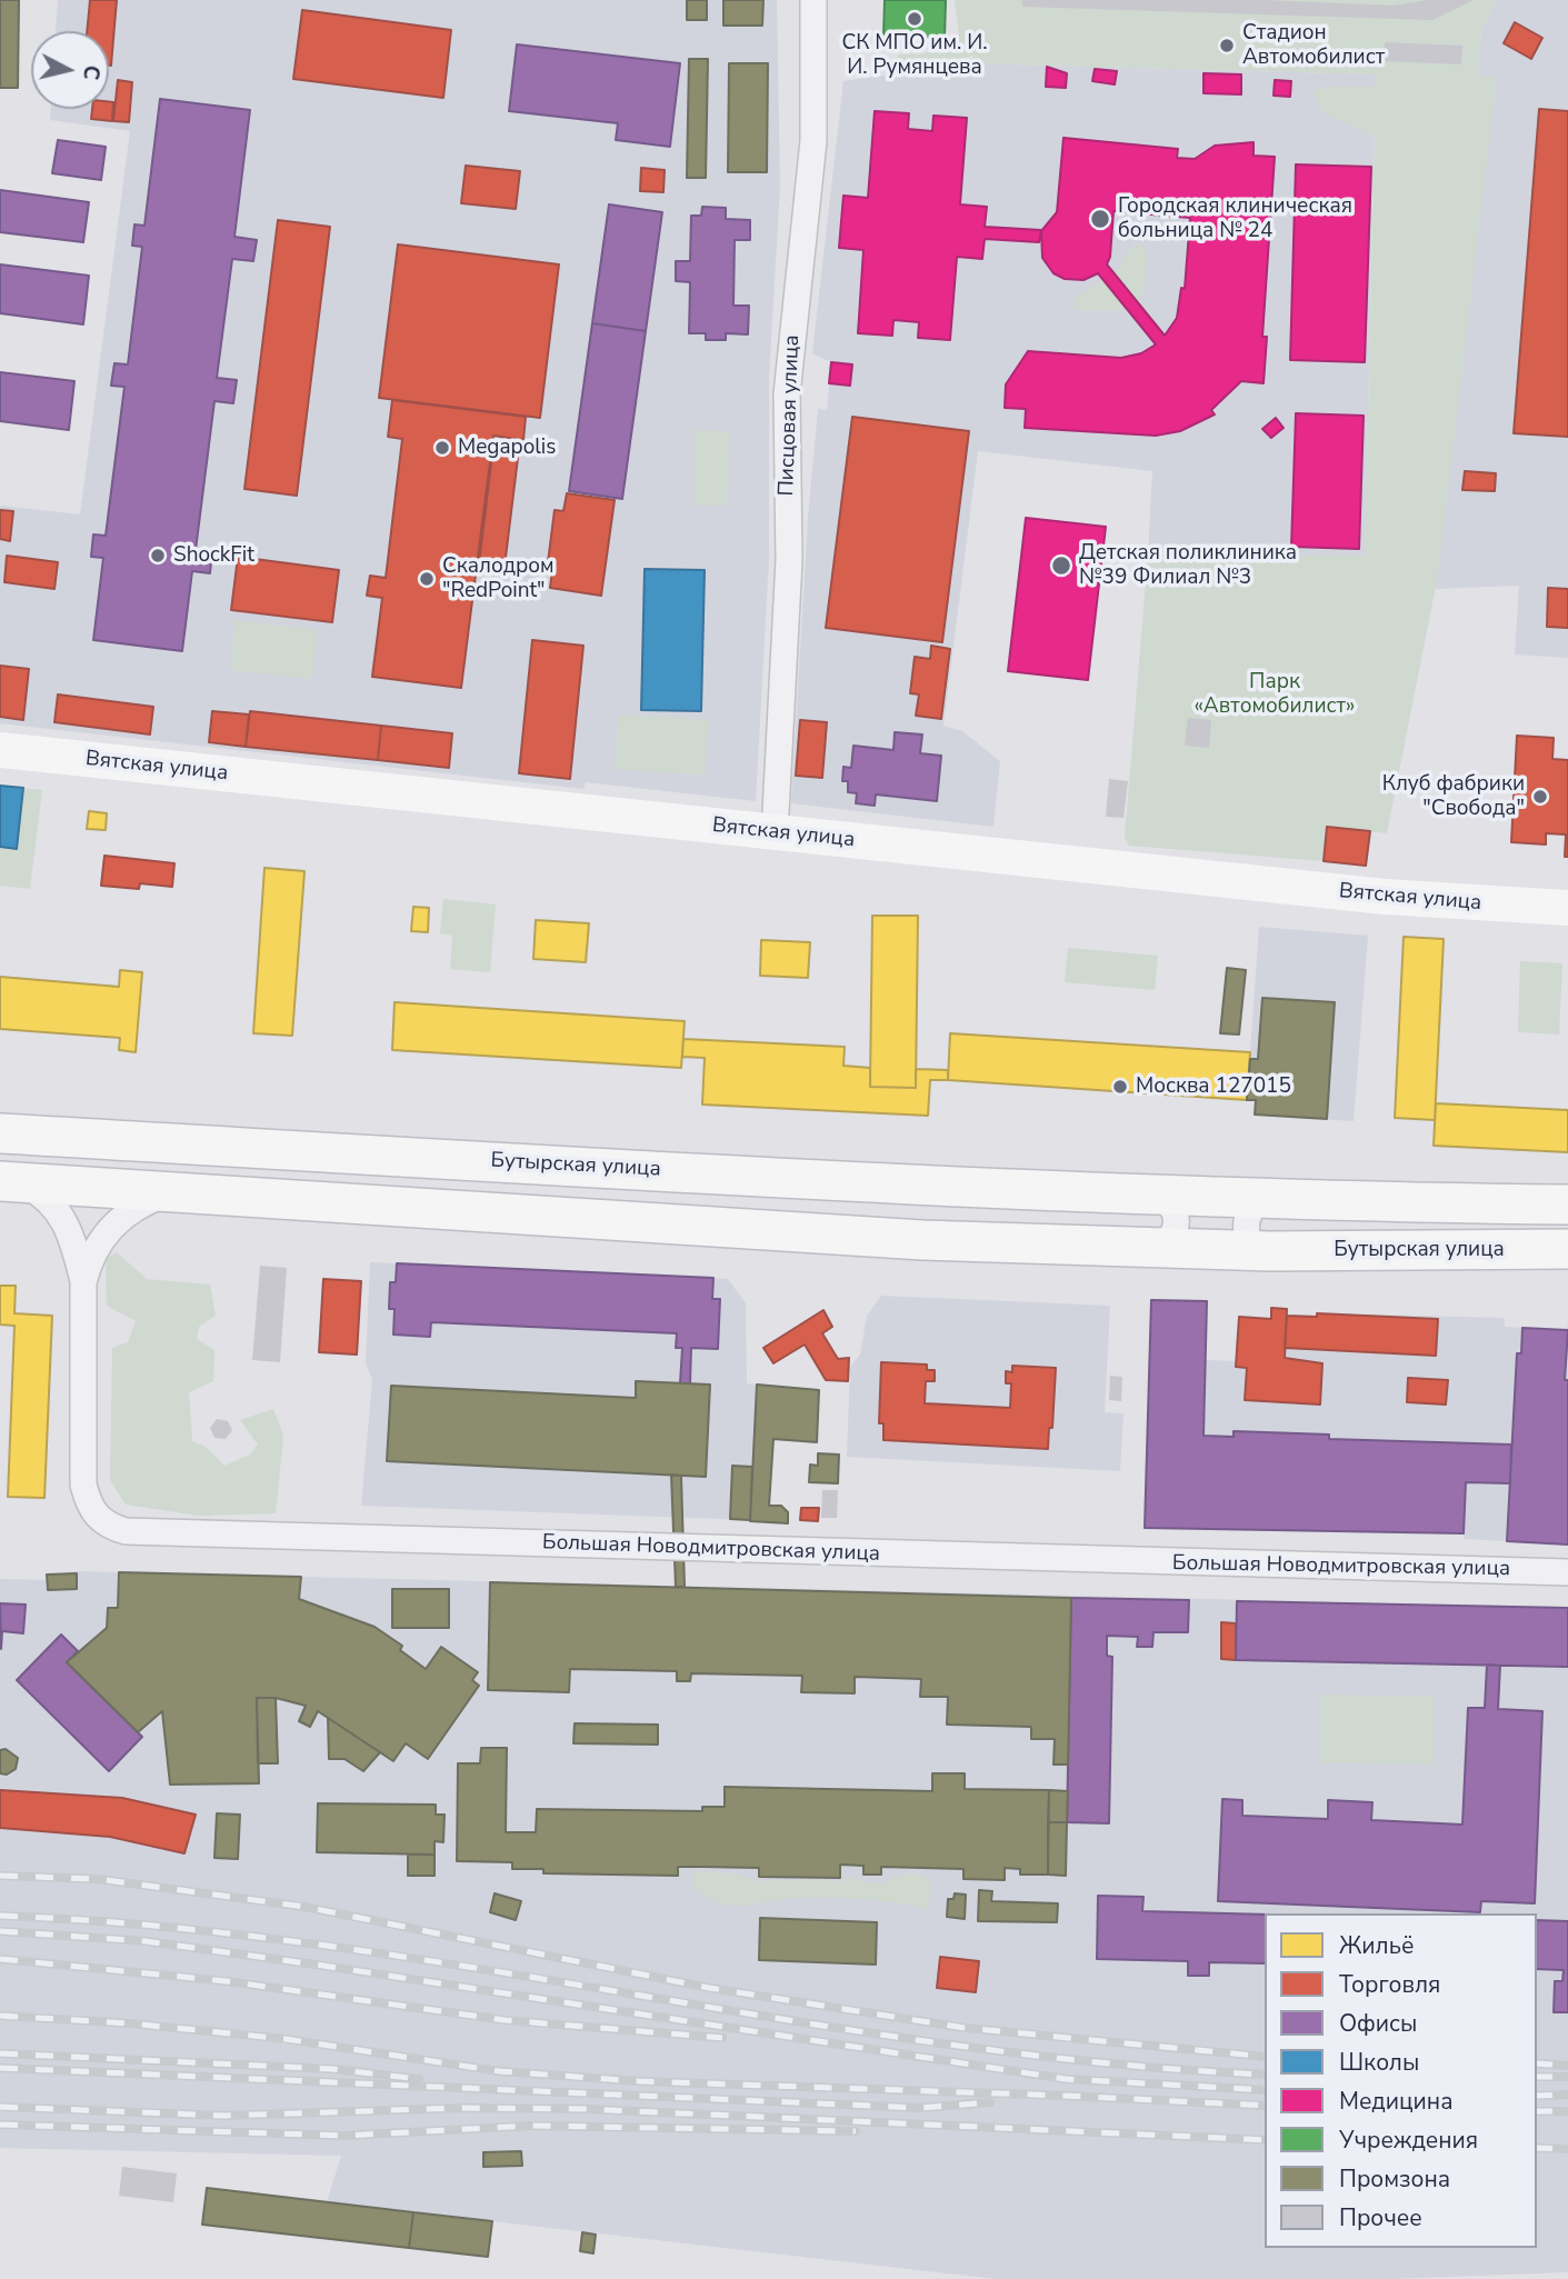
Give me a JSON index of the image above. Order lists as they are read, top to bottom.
{
  "streets": {
    "main road": ["Бутырская улица"],
    "street": ["Писцовая улица", "Вятская улица", "Большая Новодмитровская улица"]
  },
  "crossings": [
    ["Писцовая улица", "Вятская улица"],
    ["Бутырская улица", "Большая Новодмитровская улица"]
  ],
  "parks": ["Парк «Автомобилист»"],
  "places": [
    "СК МПО им. И. И. Румянцева",
    "Стадион Автомобилист",
    "Городская клиническая больница № 24",
    "Megapolis",
    "ShockFit",
    "Детская поликлиника №39 Филиал №3",
    "Скалодром \"RedPoint\"",
    "Клуб фабрики \"Свобода\"",
    "Москва 127015"
  ],
  "legend": [
    "Жильё",
    "Торговля",
    "Офисы",
    "Школы",
    "Медицина",
    "Учреждения",
    "Промзона",
    "Прочее"
  ],
  "north": "right"
}
